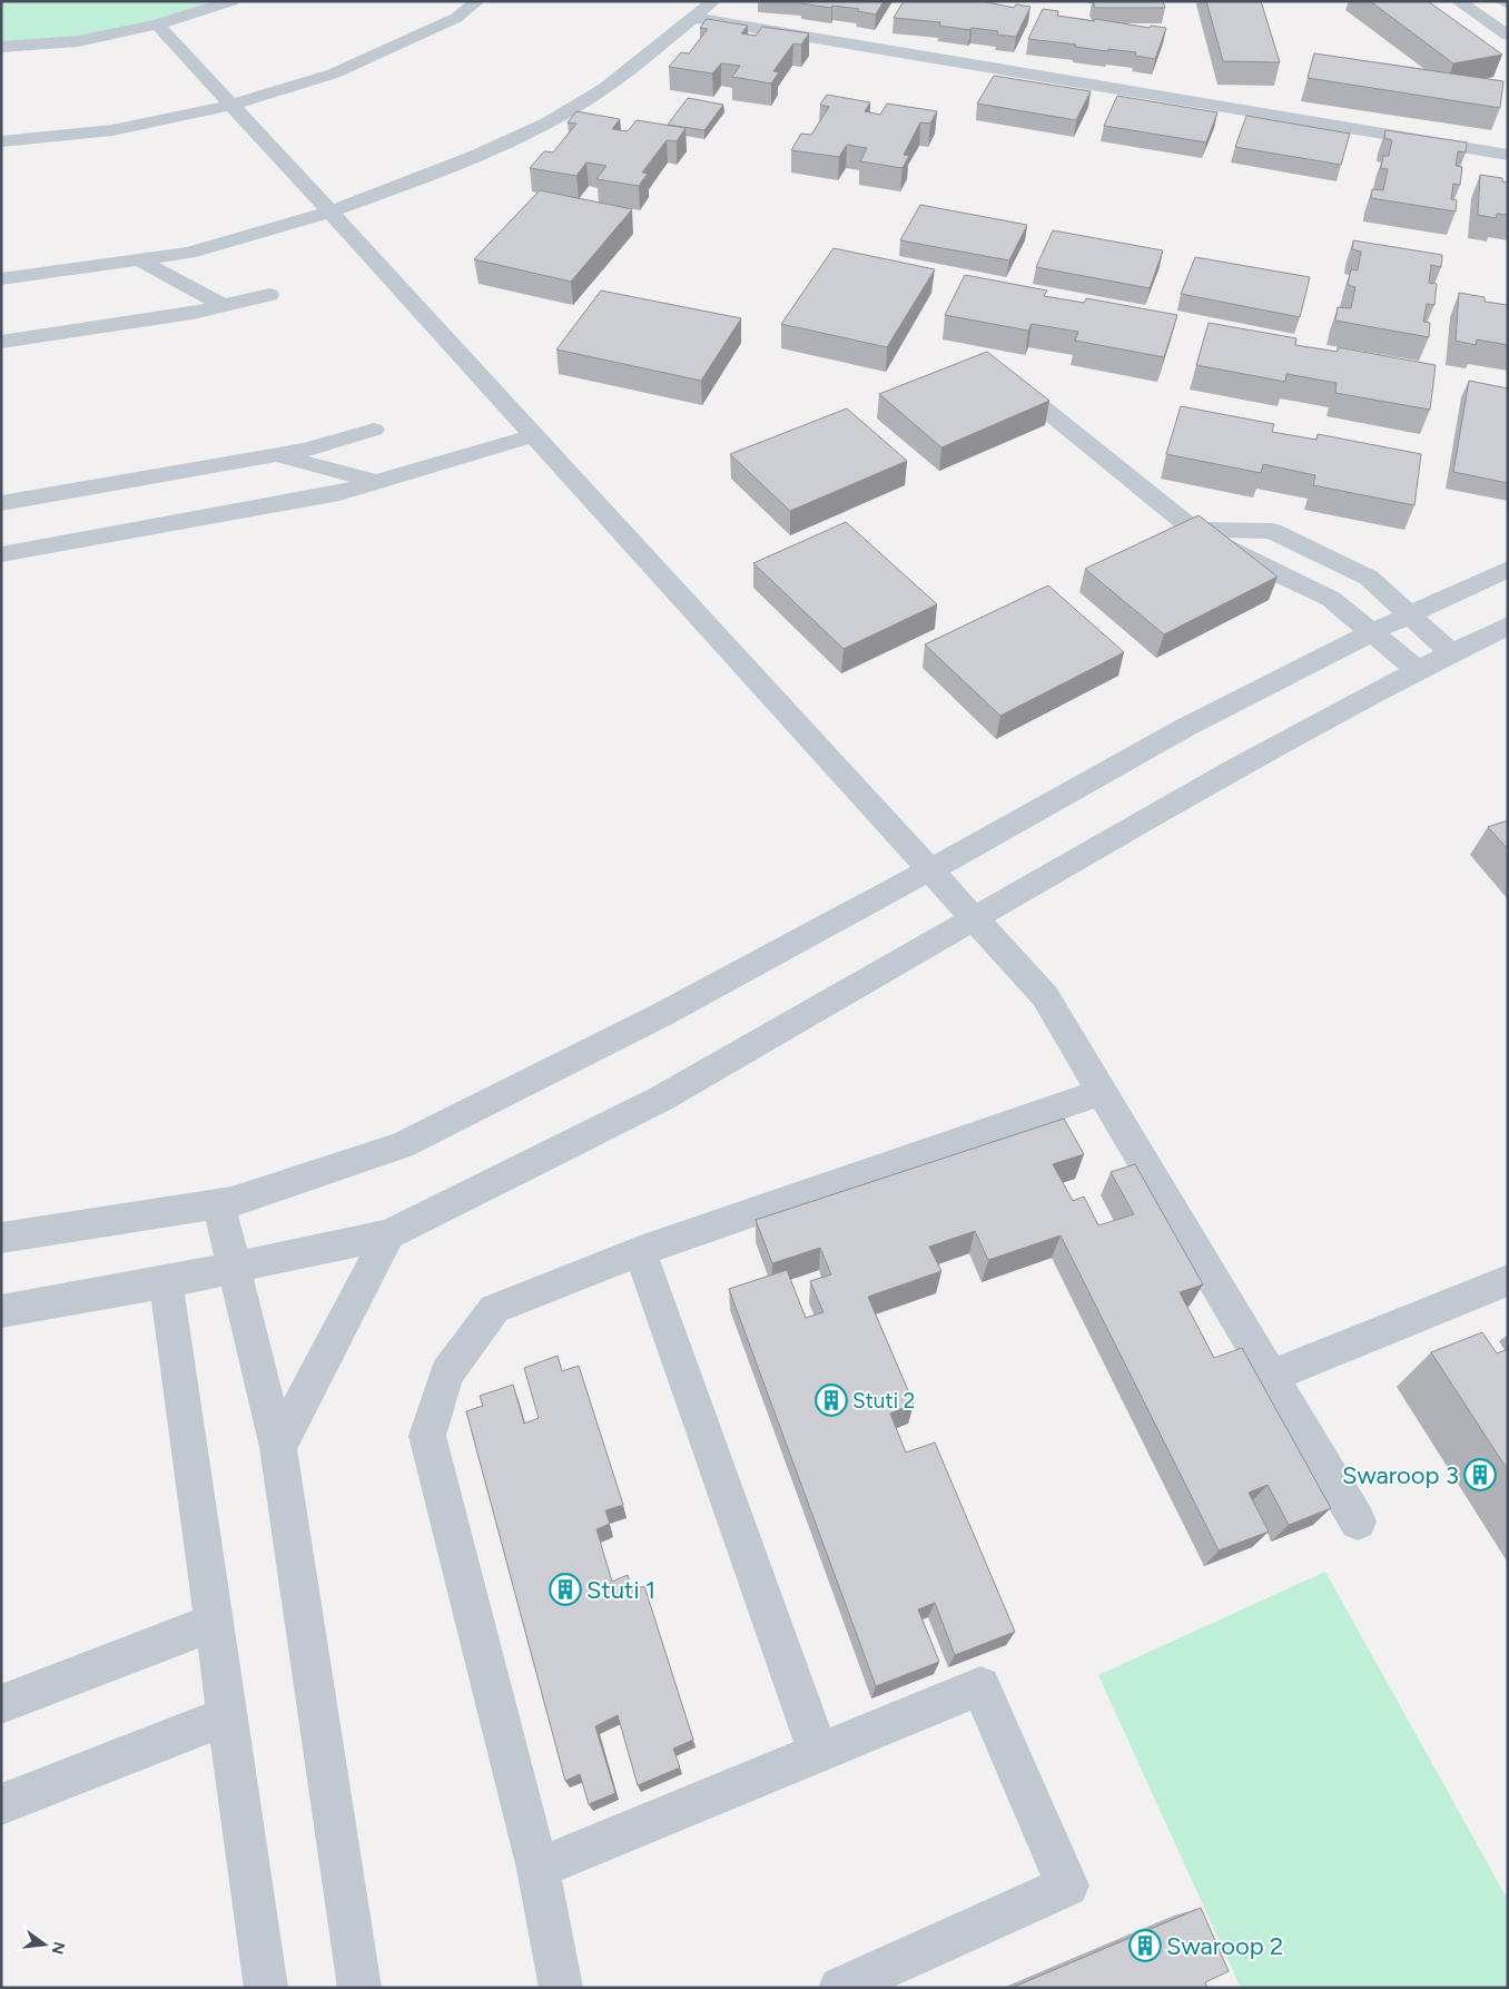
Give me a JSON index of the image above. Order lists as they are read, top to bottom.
{
  "places": {
    "building": [
      "Stuti 2",
      "Swaroop 3",
      "Stuti 1",
      "Swaroop 2"
    ]
  },
  "north": "right"
}
